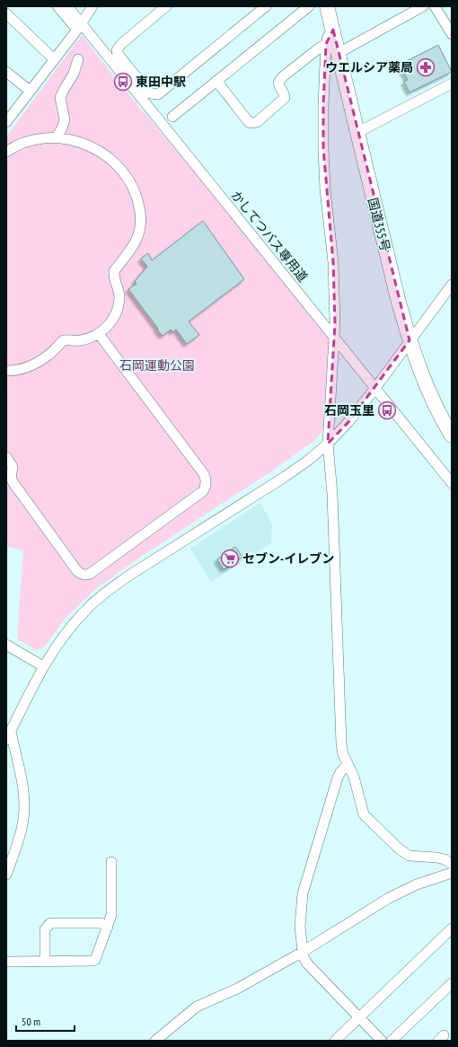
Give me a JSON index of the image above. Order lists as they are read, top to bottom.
{
  "streets": {
    "highway": ["国道355号"],
    "street": ["かしてつバス専用道"]
  },
  "parks": ["石岡運動公園"],
  "places": {
    "pharmacy": ["ウエルシア薬局"],
    "bus stop": ["東田中駅", "石岡玉里"],
    "supermarket": ["セブン-イレブン"]
  },
  "scale_bar": "50 m"
}
